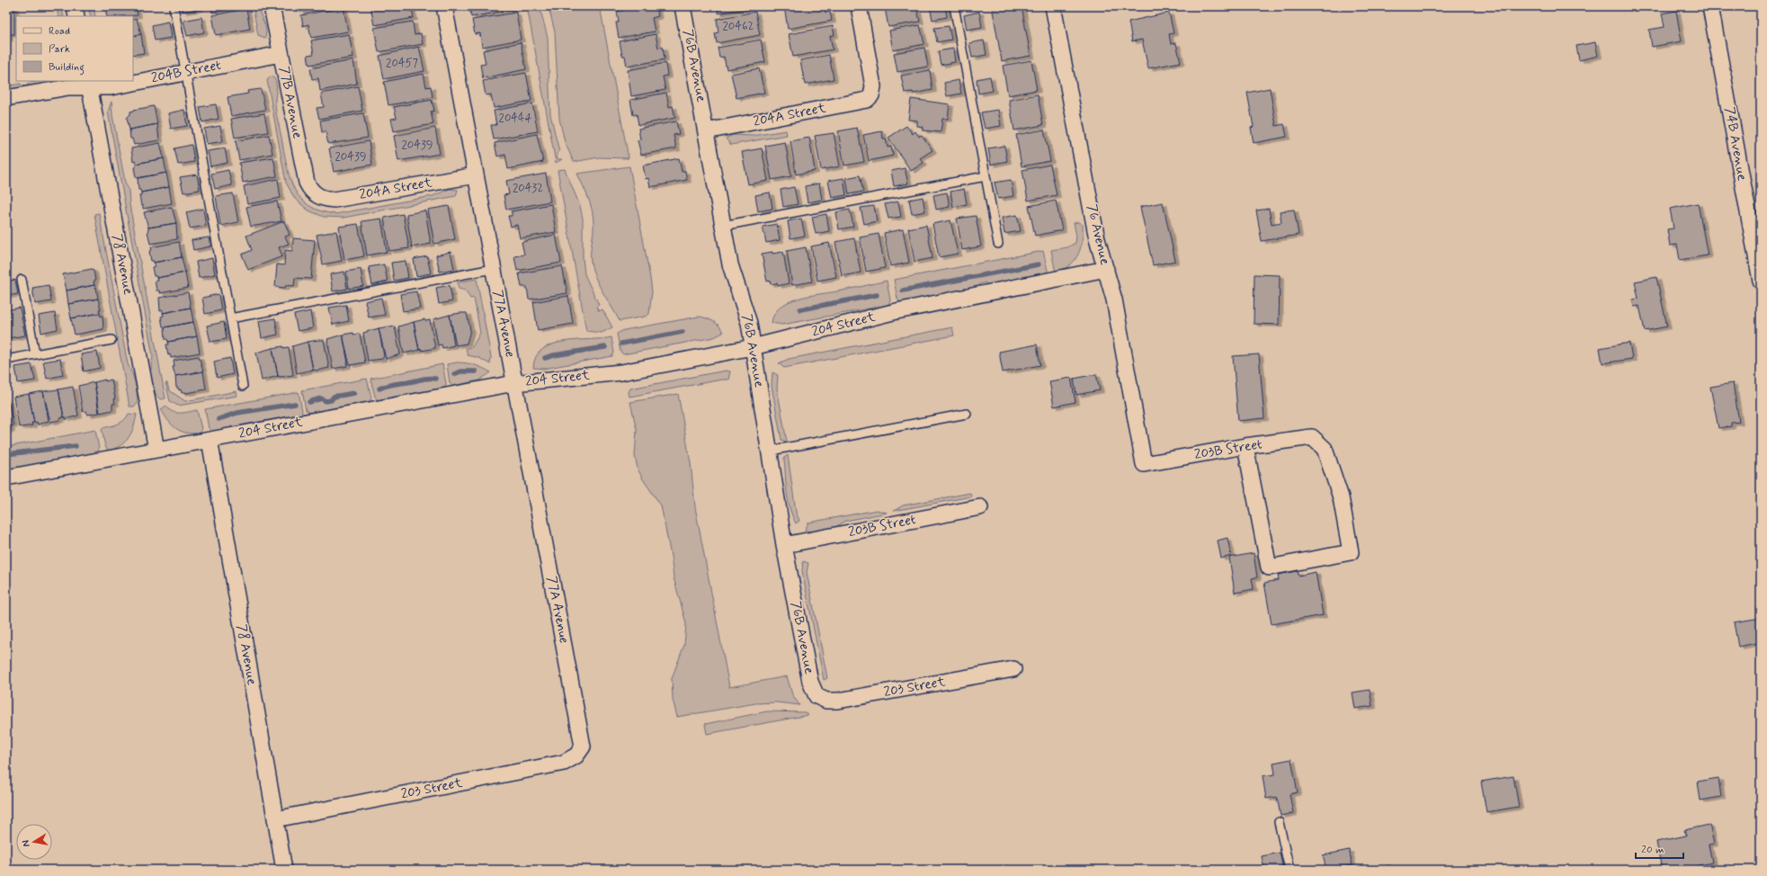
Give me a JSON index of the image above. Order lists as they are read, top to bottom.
{
  "streets": {
    "street": [
      "76B Avenue",
      "204B Street",
      "77B Avenue",
      "204A Street",
      "74B Avenue",
      "76 Avenue",
      "78 Avenue",
      "77A Avenue",
      "204 Street",
      "203B Street",
      "203 Street"
    ]
  },
  "crossings": [
    ["76B Avenue", "204A Street"],
    ["76B Avenue", "204 Street"],
    ["76B Avenue", "203B Street"],
    ["76B Avenue", "203 Street"],
    ["204B Street", "77B Avenue"],
    ["204B Street", "78 Avenue"],
    ["77B Avenue", "204A Street"],
    ["204A Street", "77A Avenue"],
    ["76 Avenue", "204 Street"],
    ["76 Avenue", "203B Street"],
    ["78 Avenue", "204 Street"],
    ["78 Avenue", "203 Street"],
    ["77A Avenue", "204 Street"],
    ["77A Avenue", "203 Street"]
  ],
  "house_numbers": [
    "20462",
    "20457",
    "20444",
    "20439",
    "20439",
    "20432"
  ],
  "legend": ["Road", "Park", "Building"],
  "scale_bar": "20 m",
  "north": "left"
}
